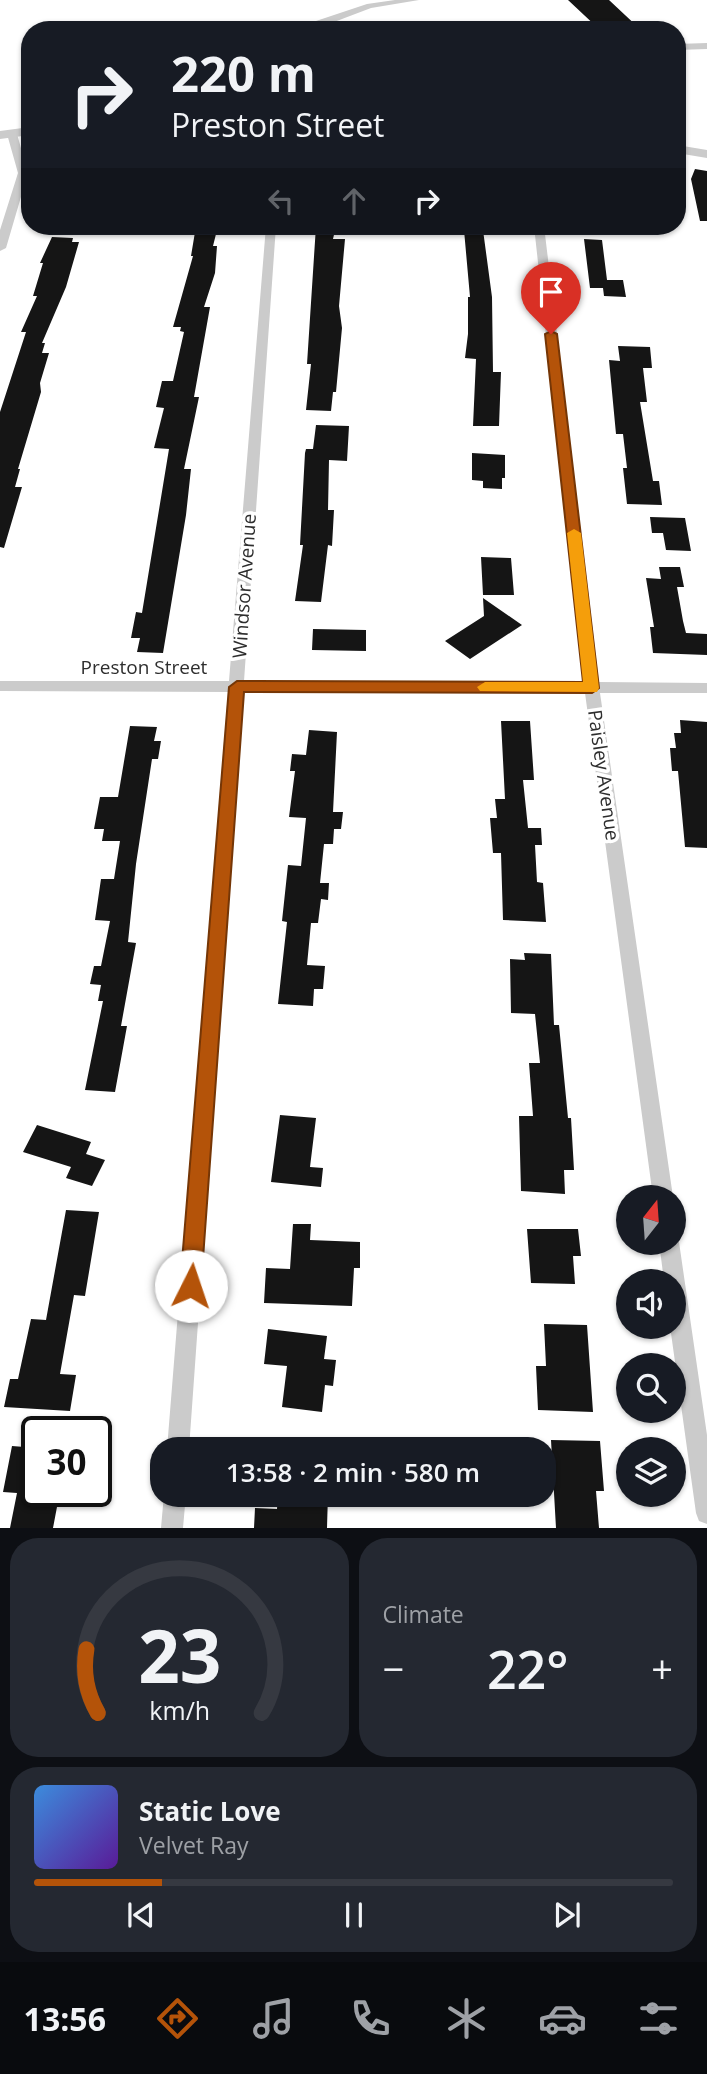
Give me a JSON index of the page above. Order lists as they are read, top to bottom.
{
  "streets": {
    "street": ["Windsor Avenue", "Preston Street", "Paisley Avenue"]
  },
  "crossings": [
    ["Windsor Avenue", "Preston Street"],
    ["Preston Street", "Paisley Avenue"]
  ],
  "north": "top",
  "page": {
    "turn": ["220 m", "Preston Street"],
    "limit": "30",
    "trip": "13:58 · 2 min · 580 m",
    "tile": "Climate",
    "heat": ["−", "22°", "+"],
    "song": ["Static Love", "Velvet Ray"],
    "tabs": "13:56",
    "gauge": ["23", "km/h"]
  }
}
